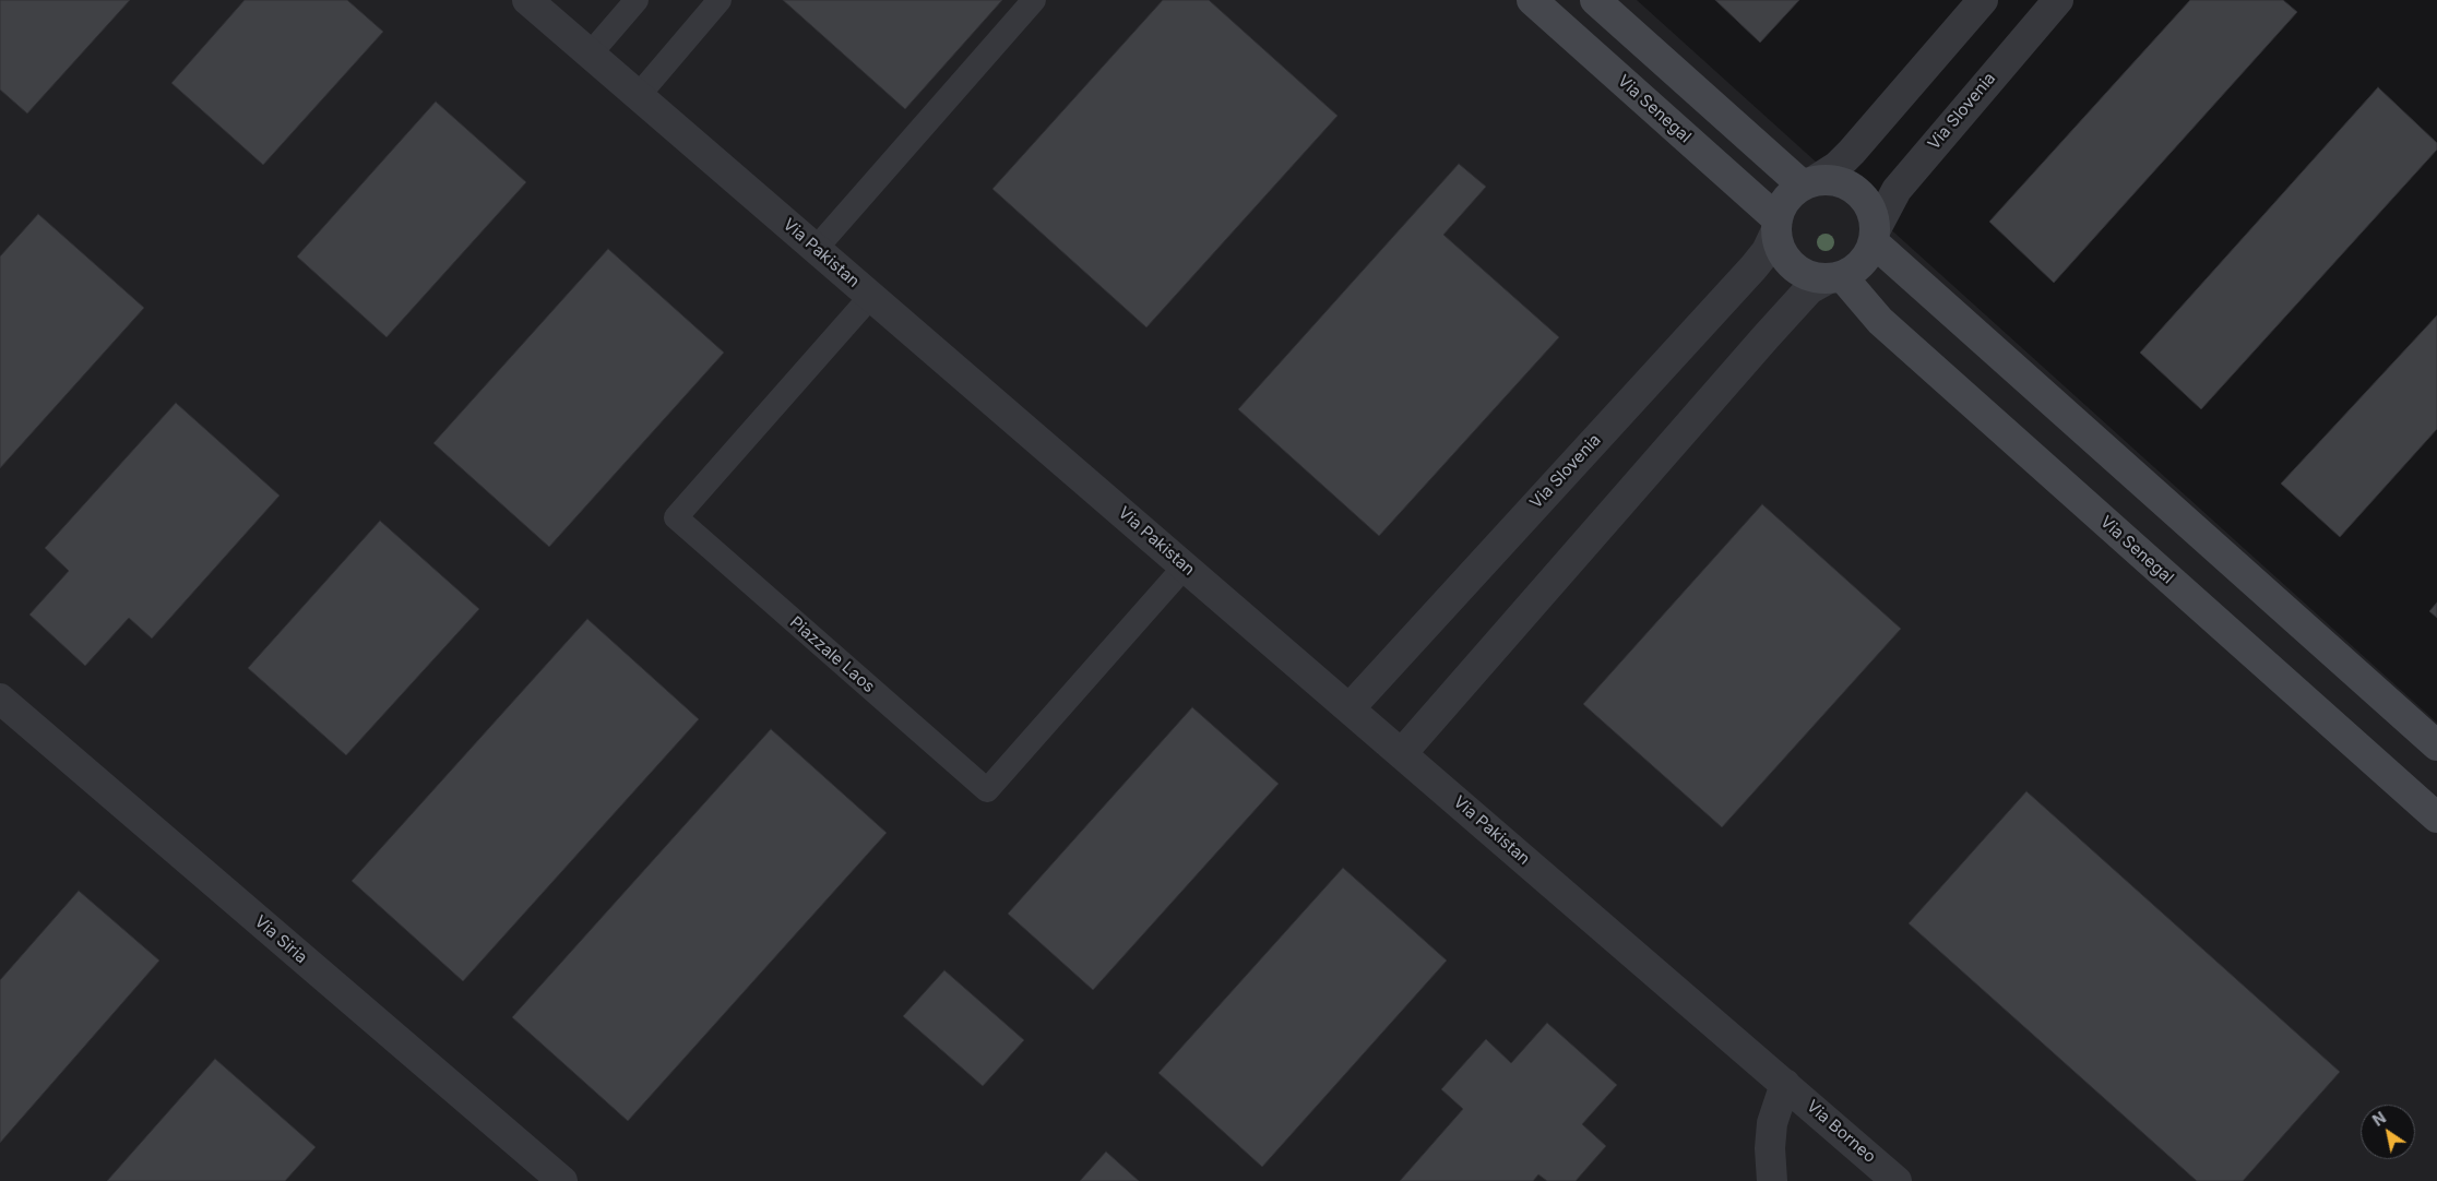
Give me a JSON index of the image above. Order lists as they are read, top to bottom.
{
  "streets": {
    "main road": ["Via Senegal"],
    "street": [
      "Via Slovenia",
      "Via Pakistan",
      "Via Siria",
      "Via Borneo"
    ],
    "lane": ["Piazzale Laos"]
  },
  "crossings": [
    ["Via Senegal", "Via Slovenia"],
    ["Via Slovenia", "Via Pakistan"],
    ["Via Pakistan", "Piazzale Laos"],
    ["Via Pakistan", "Via Borneo"]
  ],
  "north": "top left"
}
